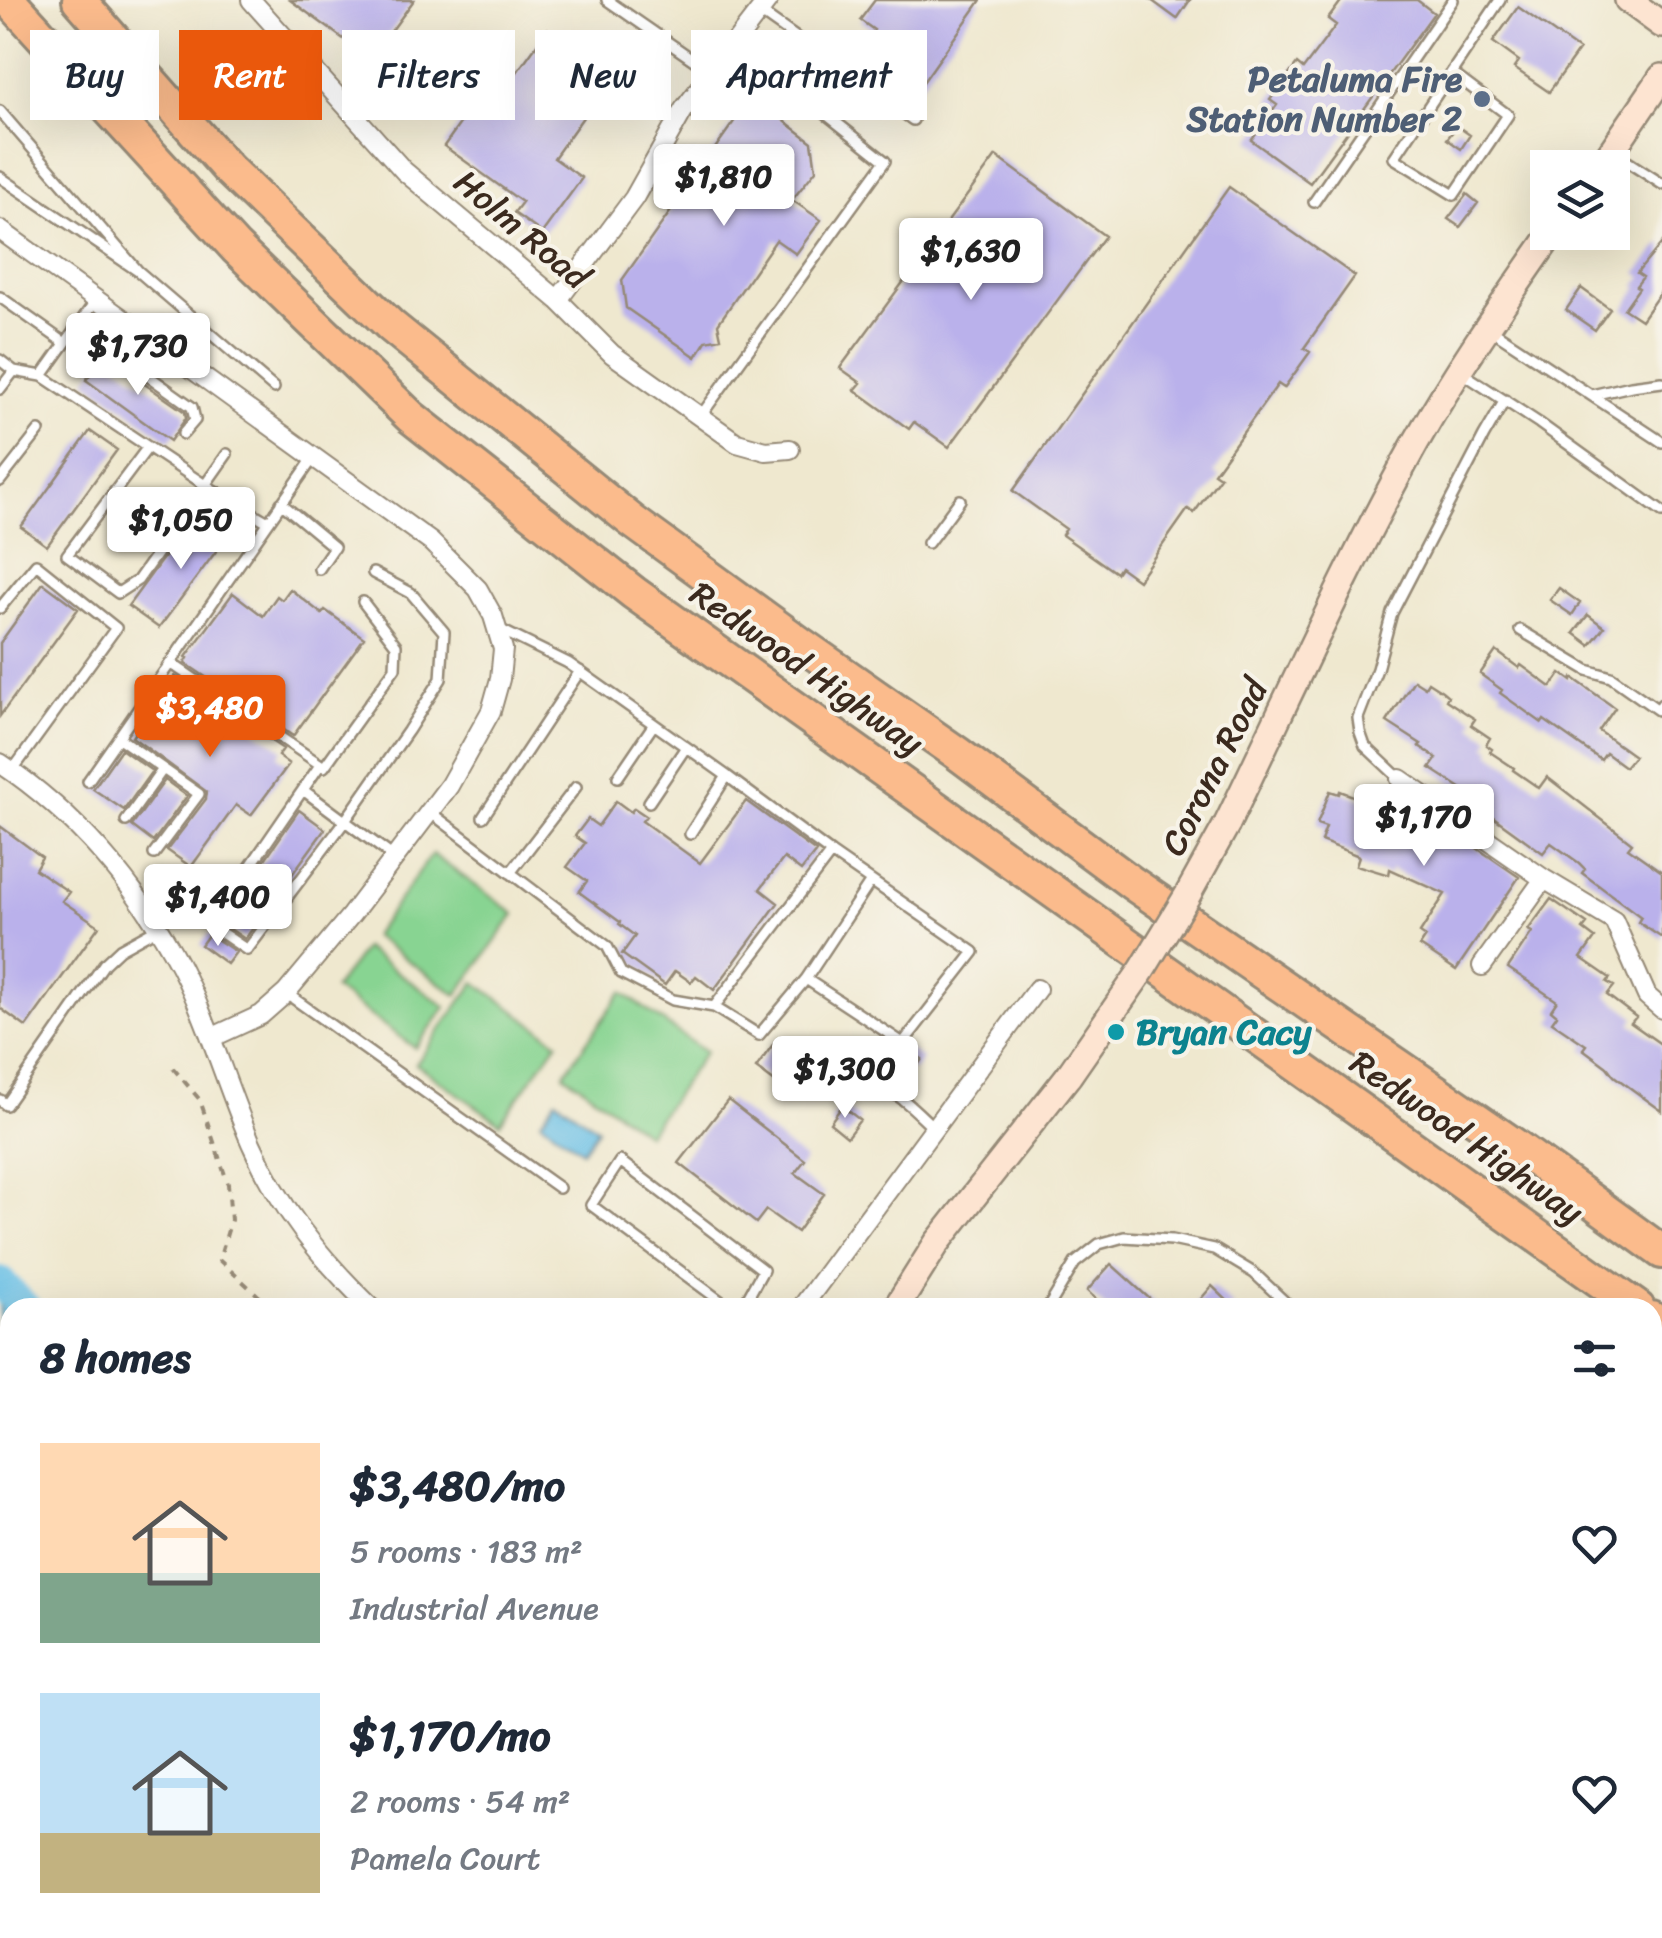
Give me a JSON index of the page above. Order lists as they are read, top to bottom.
{
  "streets": {
    "highway": ["Redwood Highway"],
    "main road": ["Corona Road"],
    "street": ["Holm Road"]
  },
  "places": ["Petaluma Fire Station Number 2", "Bryan Cacy"],
  "page": {
    "chip": [
      "Buy",
      "Rent",
      "Filters",
      "New",
      "Apartment"
    ],
    "price": [
      "$1,810",
      "$1,630",
      "$1,730",
      "$1,050",
      "$3,480",
      "$1,170",
      "$1,400",
      "$1,300"
    ],
    "heading": "8 homes",
    "list": [
      {
        "name": "$3,480/mo",
        "note": "5 rooms · 183 m² · Industrial Avenue"
      },
      {
        "name": "$1,170/mo",
        "note": "2 rooms · 54 m² · Pamela Court"
      }
    ]
  }
}
